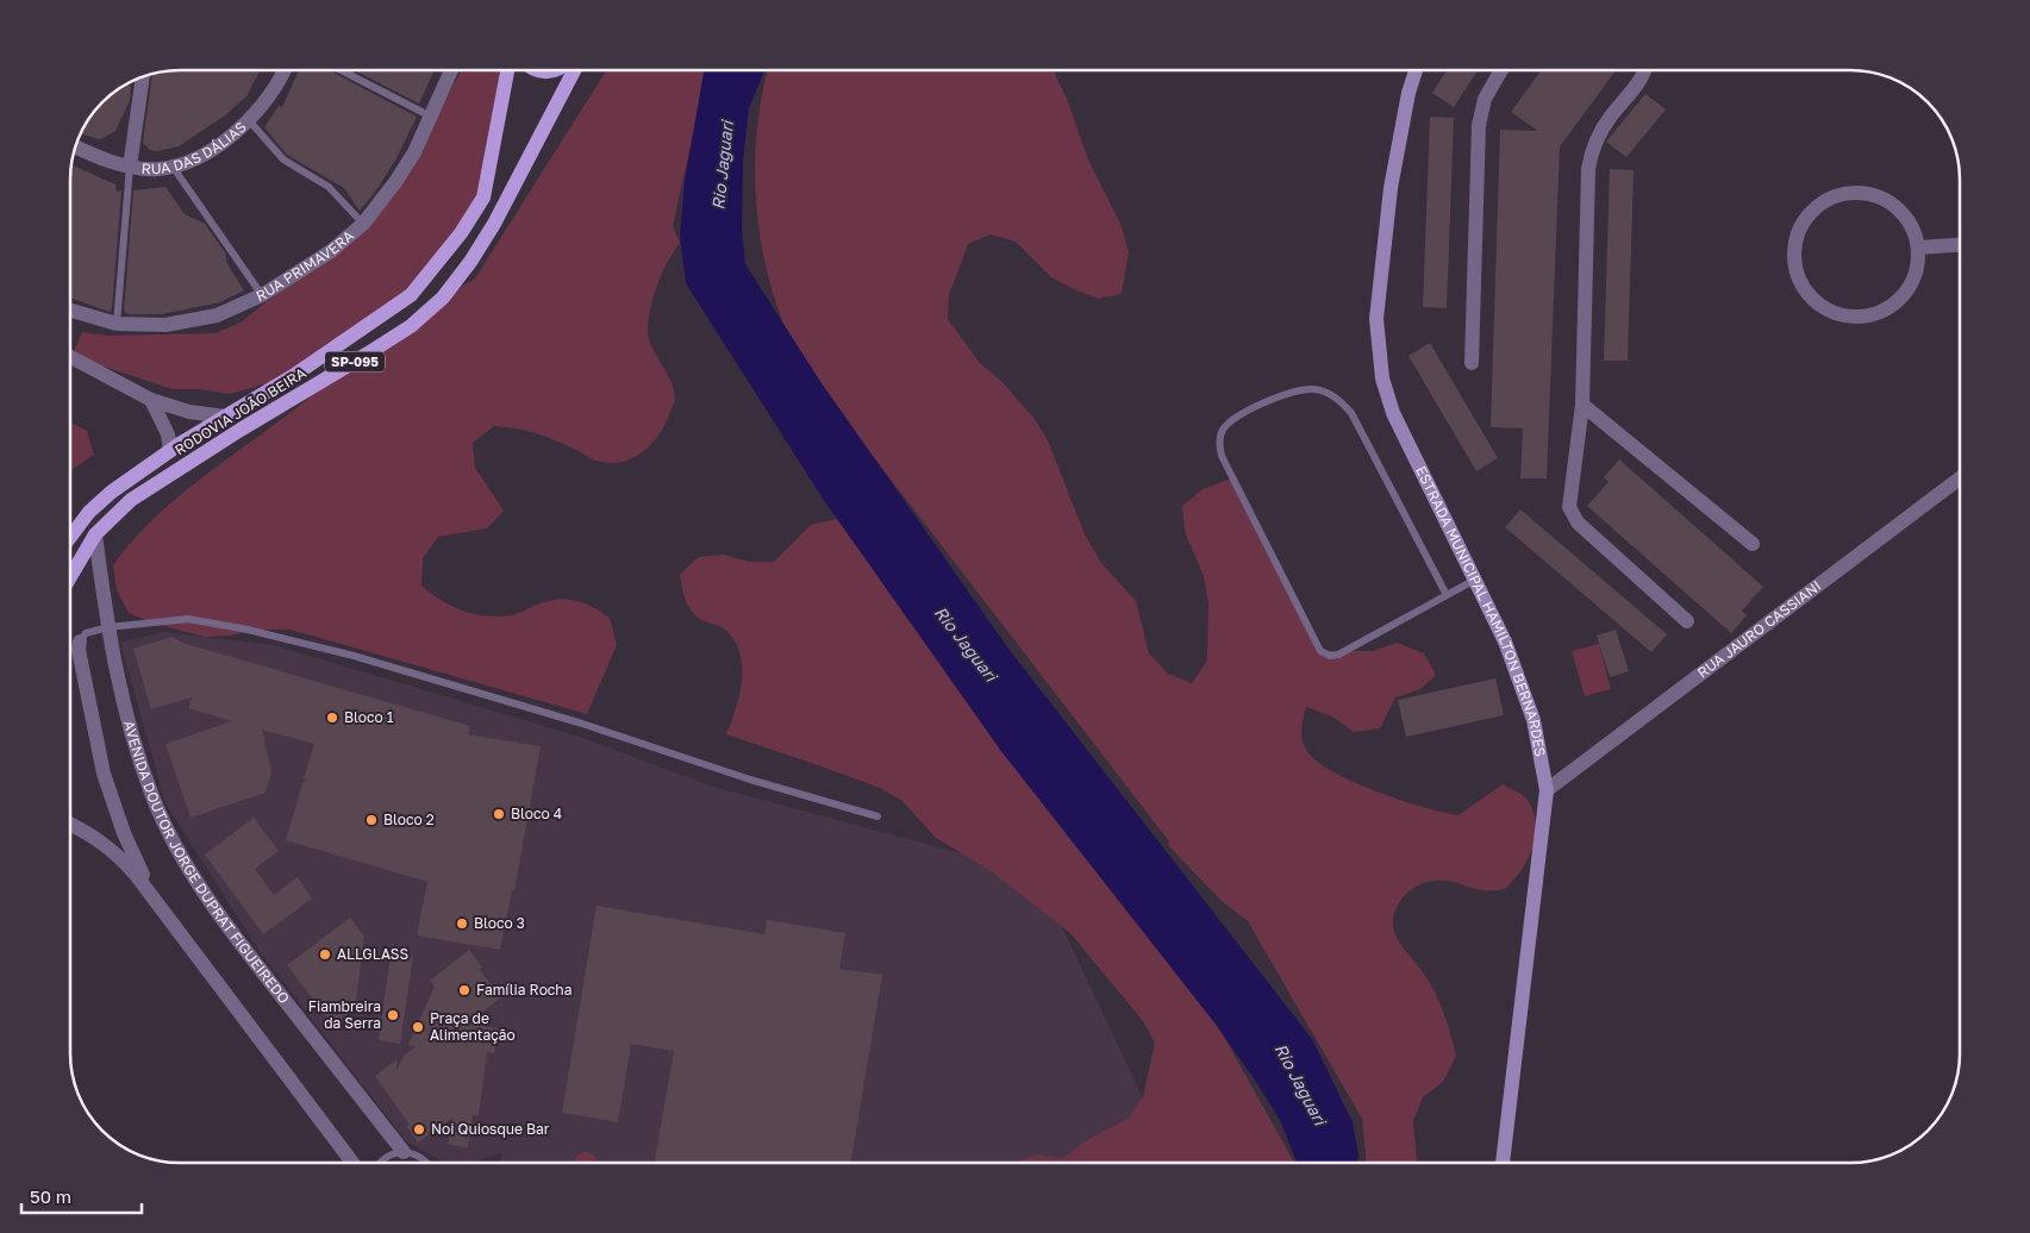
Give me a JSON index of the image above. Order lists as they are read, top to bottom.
{
  "streets": {
    "main road": ["SP-095", "RODOVIA JOÃO BEIRA"],
    "street": [
      "RUA DAS DÁLIAS",
      "RUA PRIMAVERA",
      "ESTRADA MUNICIPAL HAMILTON BERNARDES",
      "RUA JAURO CASSIANI",
      "AVENIDA DOUTOR JORGE DUPRAT FIGUEIREDO"
    ]
  },
  "crossings": [
    ["RODOVIA JOÃO BEIRA", "AVENIDA DOUTOR JORGE DUPRAT FIGUEIREDO"],
    ["ESTRADA MUNICIPAL HAMILTON BERNARDES", "RUA JAURO CASSIANI"]
  ],
  "water": ["Rio Jaguari"],
  "places": [
    "Bloco 1",
    "Bloco 4",
    "Bloco 2",
    "Bloco 3",
    "ALLGLASS",
    "Família Rocha",
    "Fiambreira da Serra",
    "Praça de Alimentação",
    "Noi Quiosque Bar"
  ],
  "scale_bar": "50 m"
}
